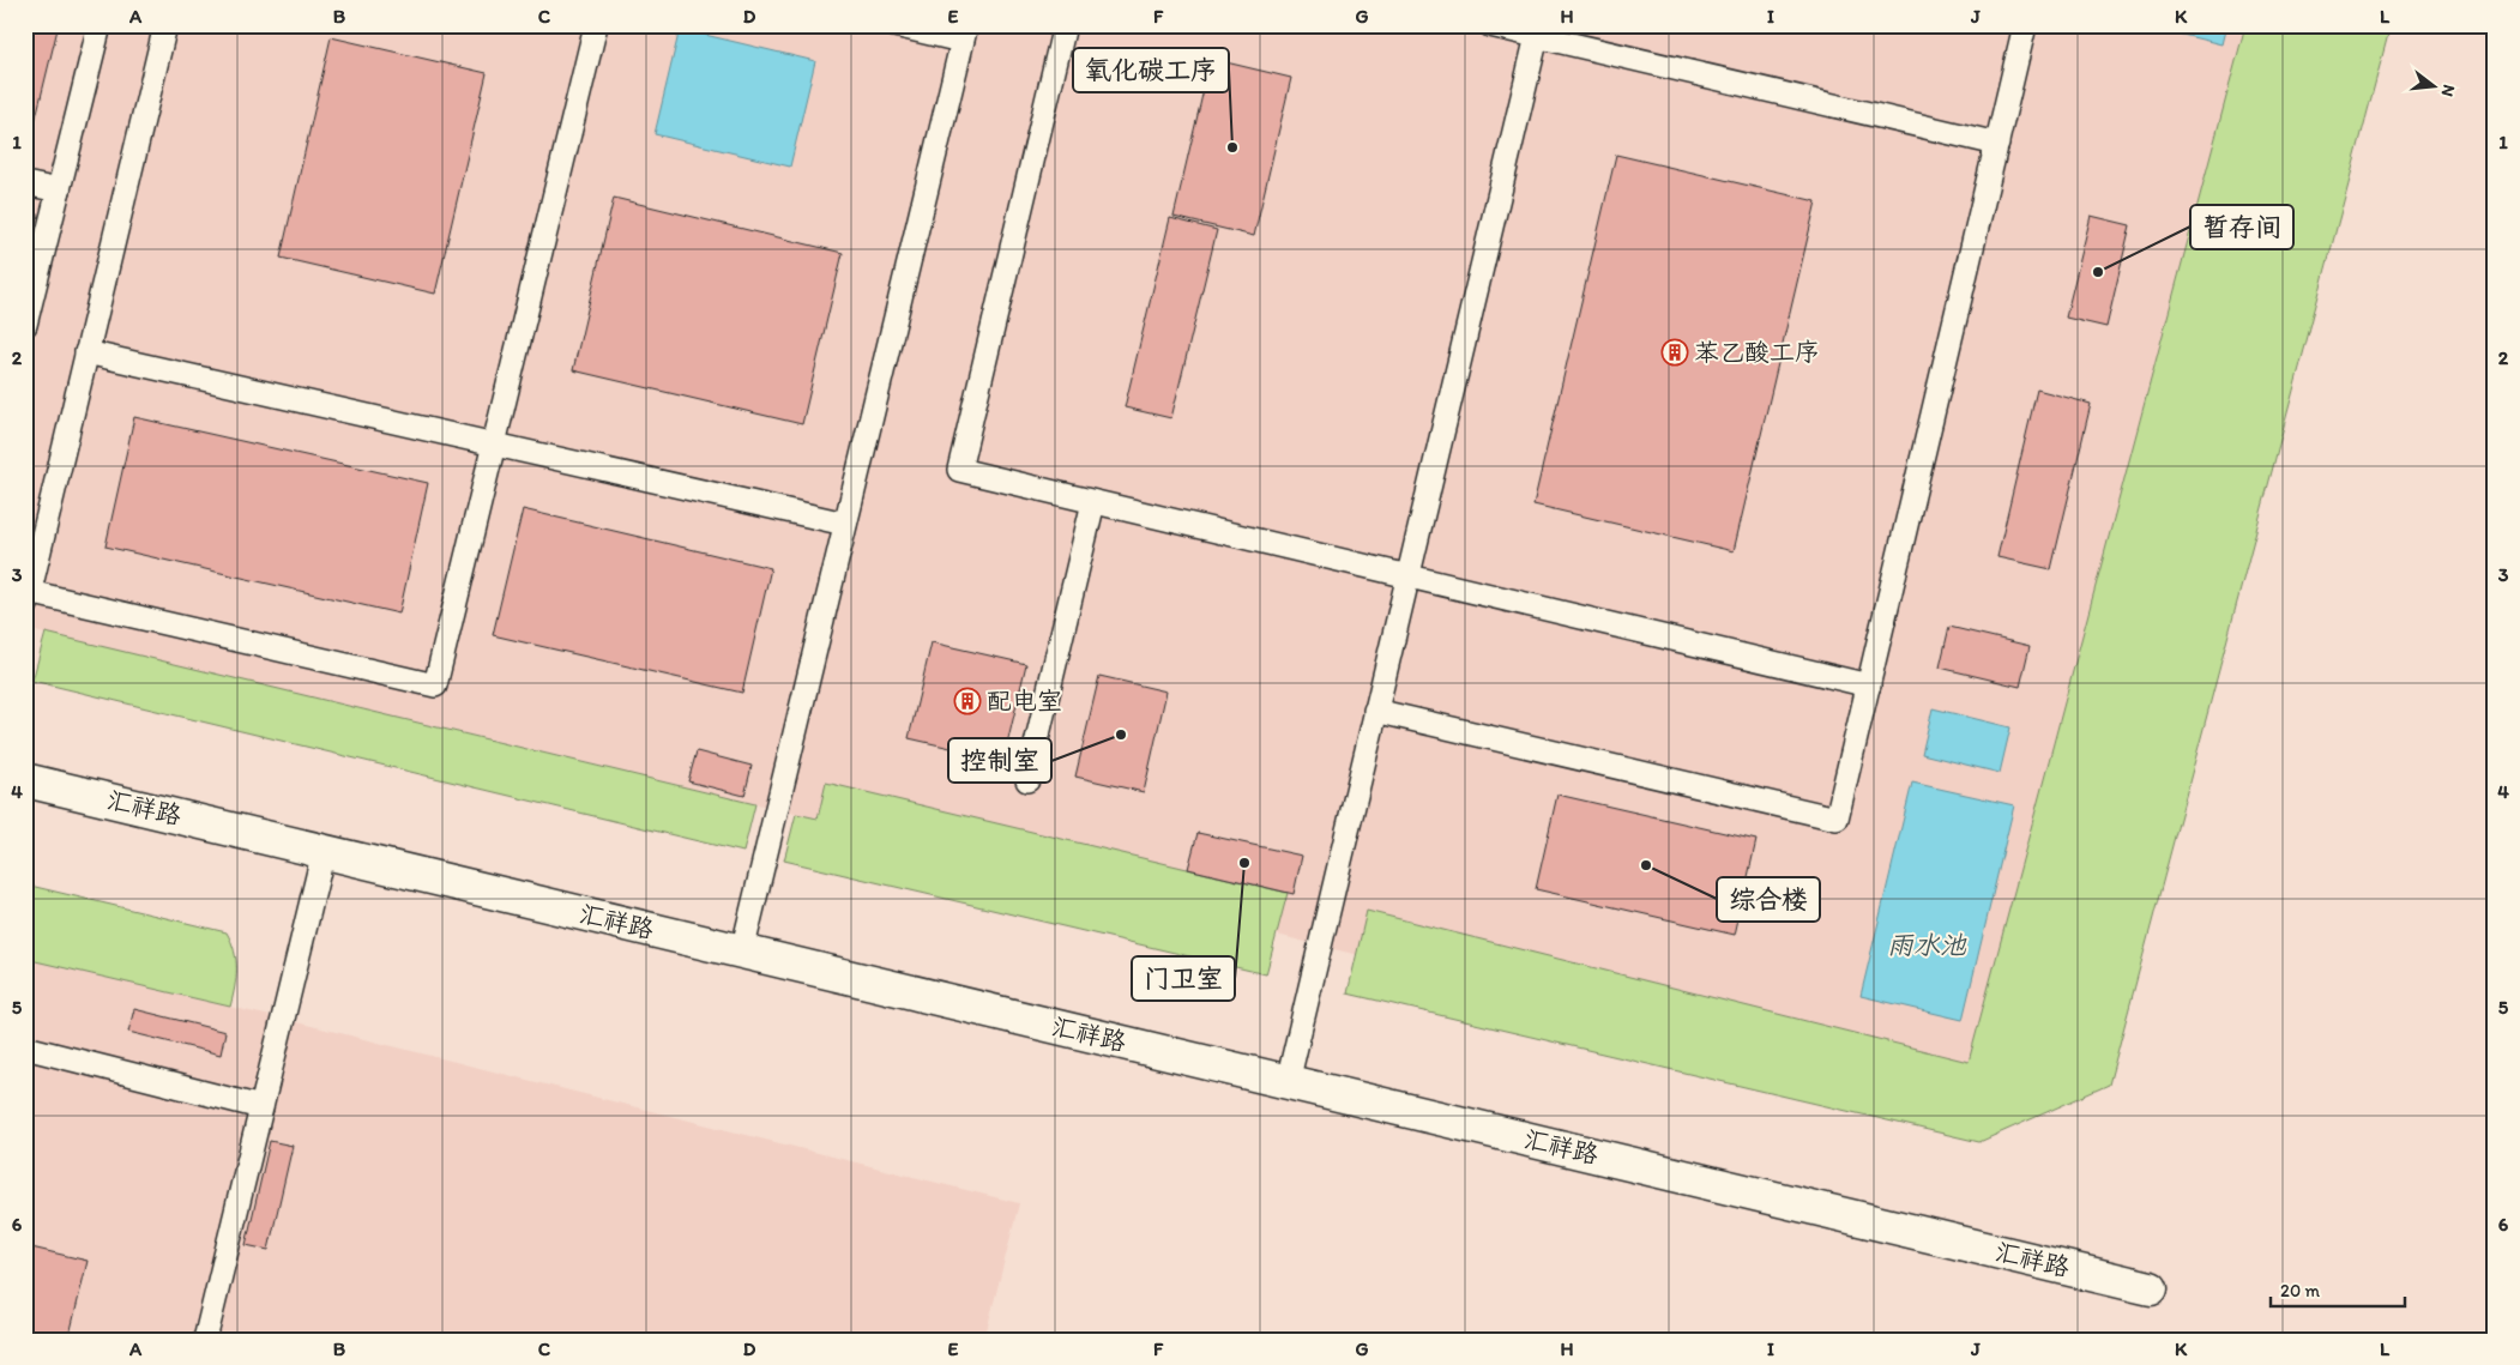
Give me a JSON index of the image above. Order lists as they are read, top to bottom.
{
  "streets": {
    "main road": ["汇祥路"]
  },
  "water": ["雨水池"],
  "places": {
    "other": [
      "氧化碳工序",
      "暂存间",
      "控制室",
      "门卫室",
      "综合楼"
    ],
    "building": ["苯乙酸工序", "配电室"]
  },
  "scale_bar": "20 m",
  "north": "right",
  "grid": {
    "columns": [
      "A",
      "B",
      "C",
      "D",
      "E",
      "F",
      "G",
      "H",
      "I",
      "J",
      "K",
      "L"
    ],
    "rows": [
      "1",
      "2",
      "3",
      "4",
      "5",
      "6"
    ]
  }
}
